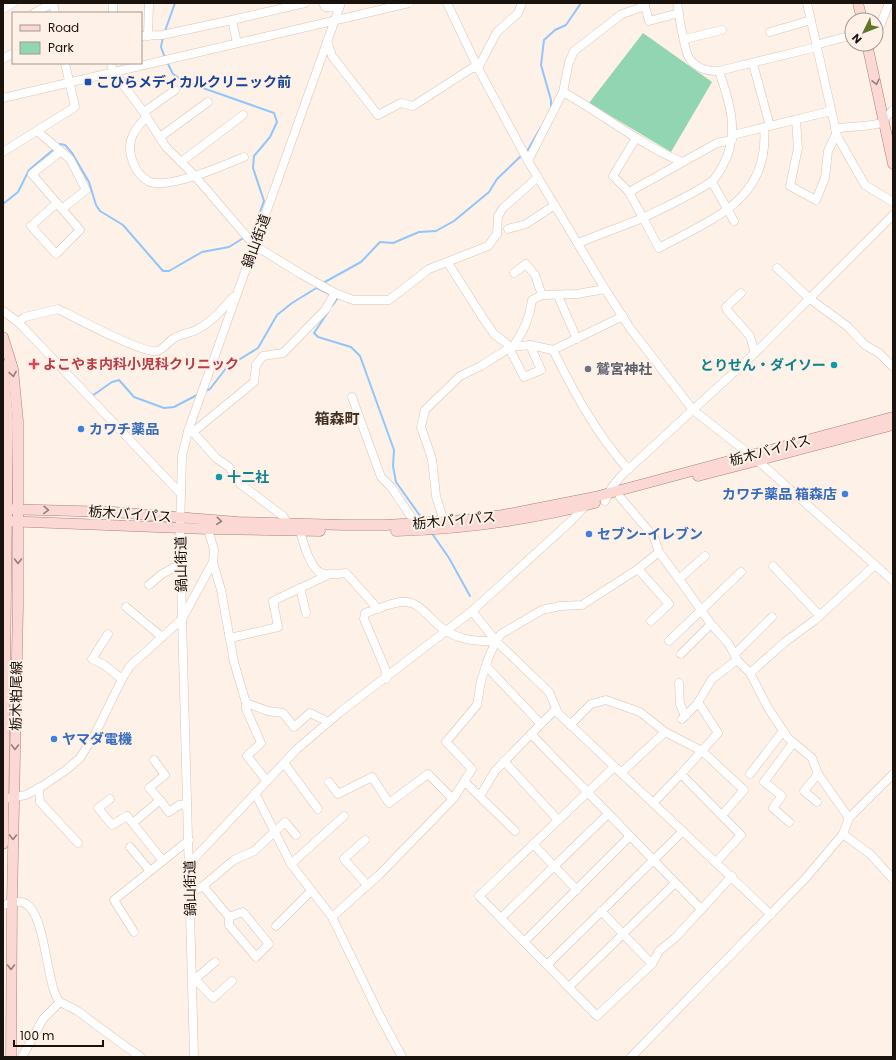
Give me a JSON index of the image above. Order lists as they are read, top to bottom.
{
  "streets": {
    "main road": ["栃木バイパス", "栃木粕尾線"],
    "street": ["鍋山街道"]
  },
  "crossings": [
    ["鍋山街道", "栃木バイパス"],
    ["栃木バイパス", "栃木粕尾線"]
  ],
  "districts": ["箱森町"],
  "places": {
    "transit": ["こひらメディカルクリニック前"],
    "health": ["よこやま内科小児科クリニック"],
    "other": [
      "とりせん・ダイソー",
      "鷲宮神社",
      "カワチ薬品",
      "十二社",
      "カワチ薬品 箱森店",
      "セブン-イレブン",
      "ヤマダ電機"
    ]
  },
  "legend": ["Road", "Park"],
  "scale_bar": "100 m",
  "north": "bottom left"
}
